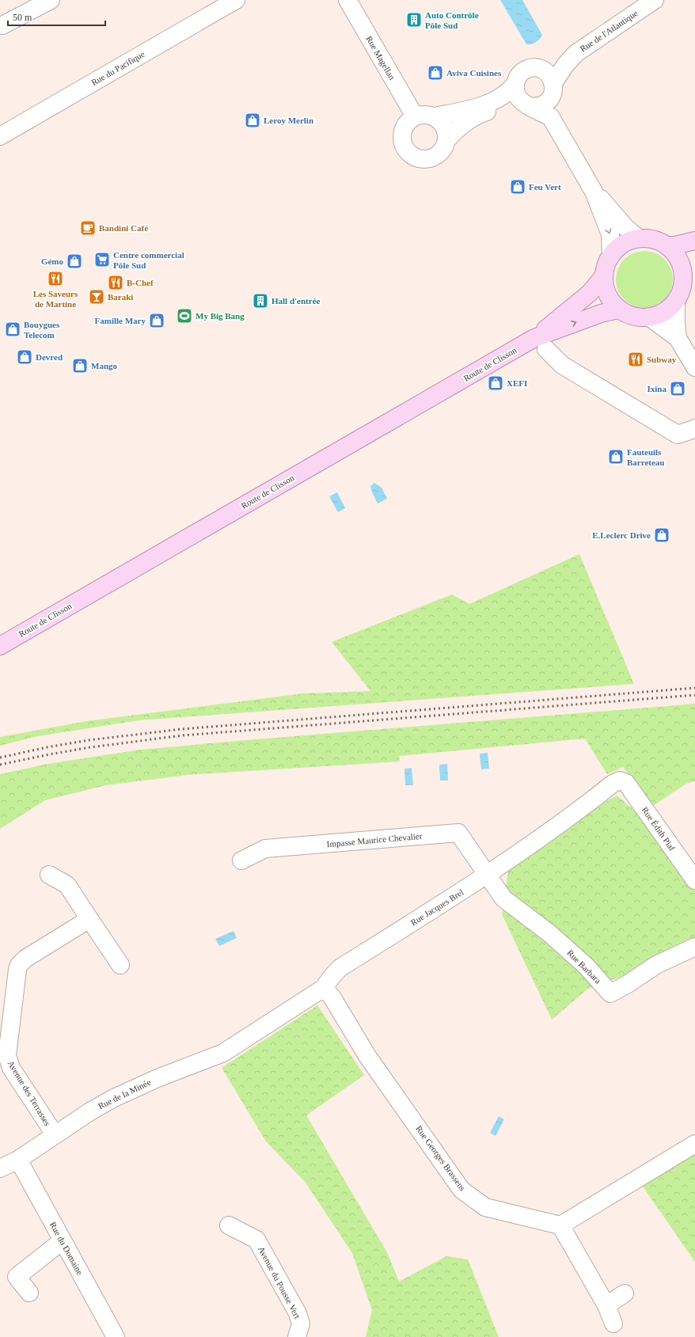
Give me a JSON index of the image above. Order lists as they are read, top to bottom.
{
  "streets": {
    "main road": ["Route de Clisson"],
    "street": [
      "Rue de l'Atlantique",
      "Rue Magellan",
      "Rue du Pacifique",
      "Rue Édith Piaf",
      "Impasse Maurice Chevalier",
      "Rue Jacques Brel",
      "Rue Barbara",
      "Avenue des Terrasses",
      "Rue de la Minée",
      "Rue Georges Brassens",
      "Rue du Domaine",
      "Avenue du Pousse Vert"
    ]
  },
  "crossings": [
    ["Rue Édith Piaf", "Rue Jacques Brel"],
    ["Impasse Maurice Chevalier", "Rue Jacques Brel"],
    ["Impasse Maurice Chevalier", "Rue Barbara"],
    ["Rue Jacques Brel", "Rue Barbara"],
    ["Rue Jacques Brel", "Rue de la Minée"],
    ["Rue Jacques Brel", "Rue Georges Brassens"],
    ["Avenue des Terrasses", "Rue de la Minée"],
    ["Rue de la Minée", "Rue du Domaine"]
  ],
  "places": {
    "building": ["Auto Contrôle Pôle Sud", "Hall d'entrée"],
    "shop": [
      "Aviva Cuisines",
      "Leroy Merlin",
      "Feu Vert",
      "Gémo",
      "Famille Mary",
      "Bouygues Telecom",
      "Devred",
      "Mango",
      "XEFI",
      "Ixina",
      "Fauteuils Barreteau",
      "E.Leclerc Drive"
    ],
    "cafe": ["Bandini Café"],
    "supermarket": ["Centre commercial Pôle Sud"],
    "restaurant": ["Les Saveurs de Martine", "B-Chef", "Subway"],
    "bar": ["Baraki"],
    "sports": ["My Big Bang"]
  },
  "scale_bar": "50 m"
}
